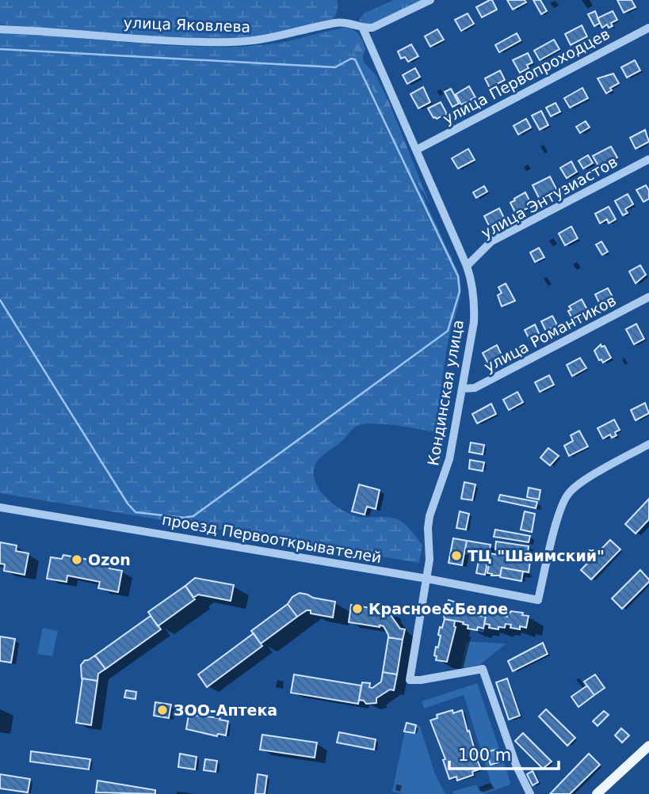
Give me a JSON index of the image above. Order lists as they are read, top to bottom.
{
  "streets": {
    "street": [
      "улица Яковлева",
      "улица Первопроходцев",
      "улица Энтузиастов",
      "улица Романтиков",
      "Кондинская улица",
      "проезд Первооткрывателей"
    ]
  },
  "crossings": [
    ["улица Яковлева", "Кондинская улица"],
    ["улица Первопроходцев", "Кондинская улица"],
    ["улица Энтузиастов", "Кондинская улица"],
    ["улица Романтиков", "Кондинская улица"],
    ["Кондинская улица", "проезд Первооткрывателей"]
  ],
  "places": [
    "ТЦ \"Шаимский\"",
    "Ozon",
    "Красное&Белое",
    "ЗОО-Аптека"
  ],
  "scale_bar": "100 m"
}
